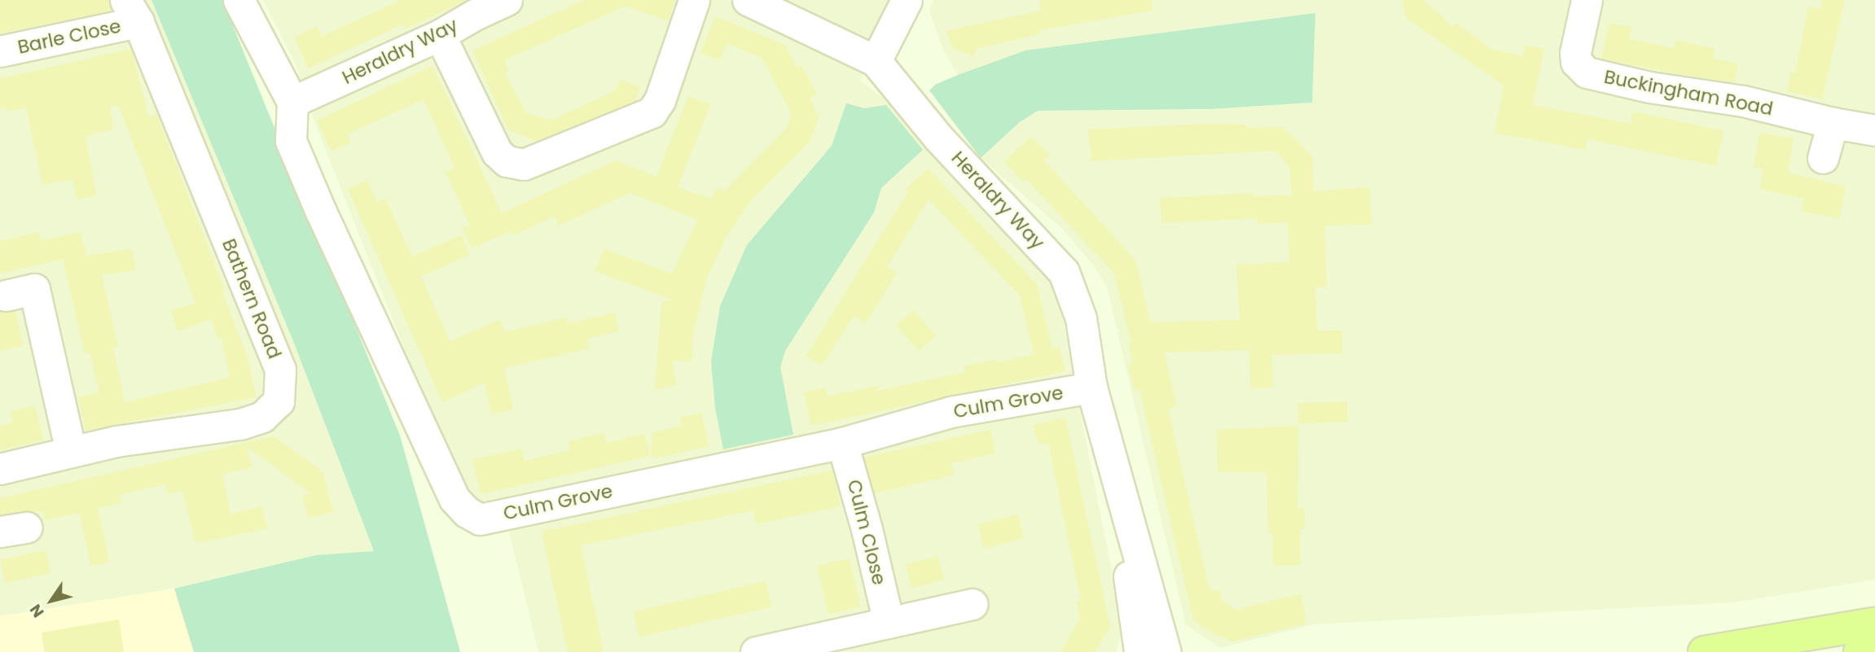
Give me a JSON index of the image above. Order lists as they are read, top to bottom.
{
  "streets": {
    "street": [
      "Barle Close",
      "Heraldry Way",
      "Buckingham Road",
      "Bathern Road",
      "Culm Grove",
      "Culm Close"
    ]
  },
  "crossings": [
    ["Barle Close", "Bathern Road"],
    ["Heraldry Way", "Culm Grove"],
    ["Culm Grove", "Culm Close"]
  ],
  "north": "bottom left"
}
